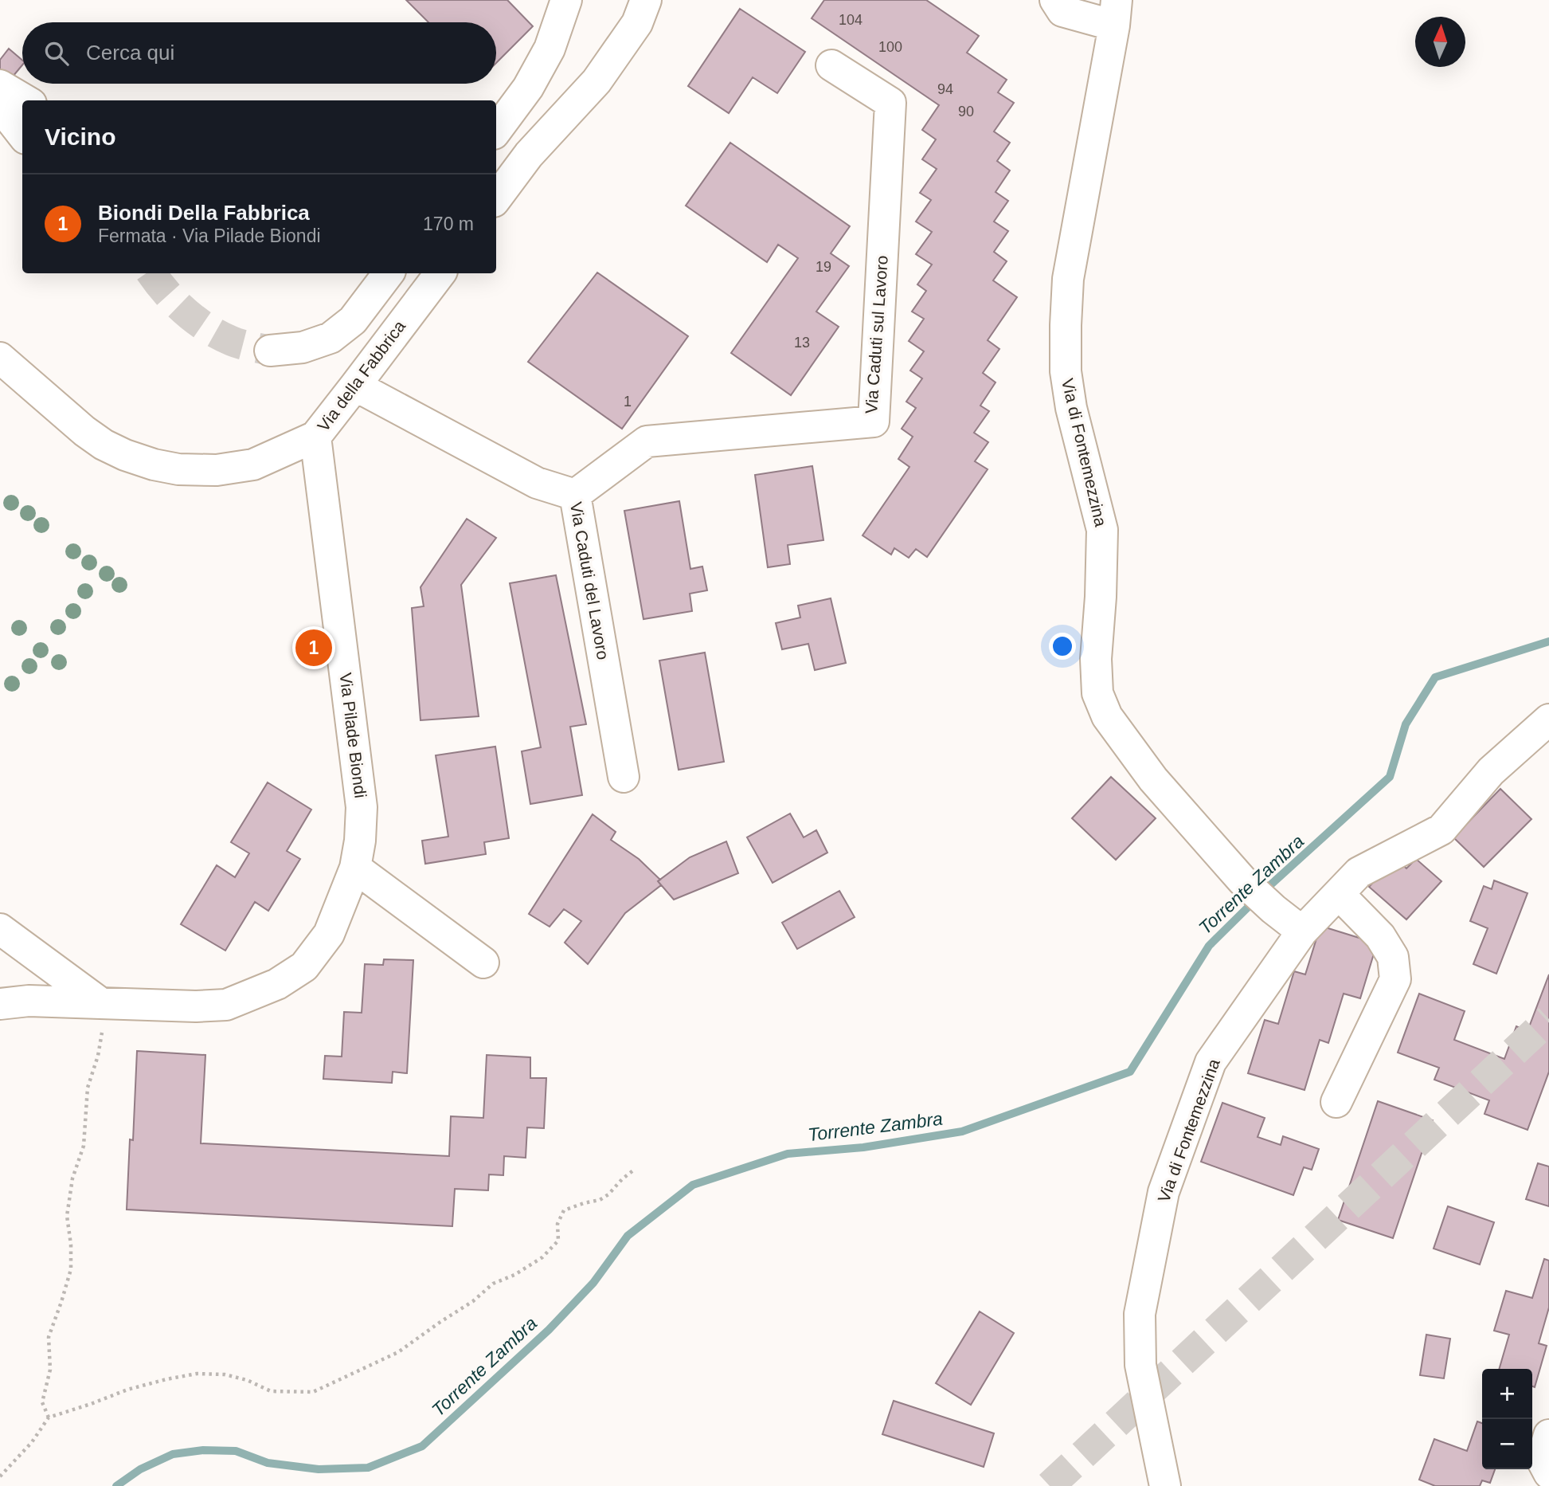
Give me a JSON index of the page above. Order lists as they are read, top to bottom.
{
  "streets": {
    "street": [
      "Via Caduti sul Lavoro",
      "Via della Fabbrica",
      "Via di Fontemezzina",
      "Via Caduti del Lavoro",
      "Via Pilade Biondi"
    ]
  },
  "crossings": [
    ["Via Caduti sul Lavoro", "Via Caduti del Lavoro"],
    ["Via della Fabbrica", "Via Caduti del Lavoro"],
    ["Via della Fabbrica", "Via Pilade Biondi"]
  ],
  "water": ["Torrente Zambra"],
  "house_numbers": [
    "104",
    "100",
    "94",
    "90",
    "19",
    "13",
    "1"
  ],
  "north": "top",
  "page": {
    "search": "Cerca qui",
    "heading": "Vicino",
    "list": [
      {
        "mark": "1",
        "name": "Biondi Della Fabbrica",
        "note": "Fermata · Via Pilade Biondi",
        "value": "170 m"
      }
    ],
    "pins": "1",
    "map_buttons": ["+", "−"]
  }
}
